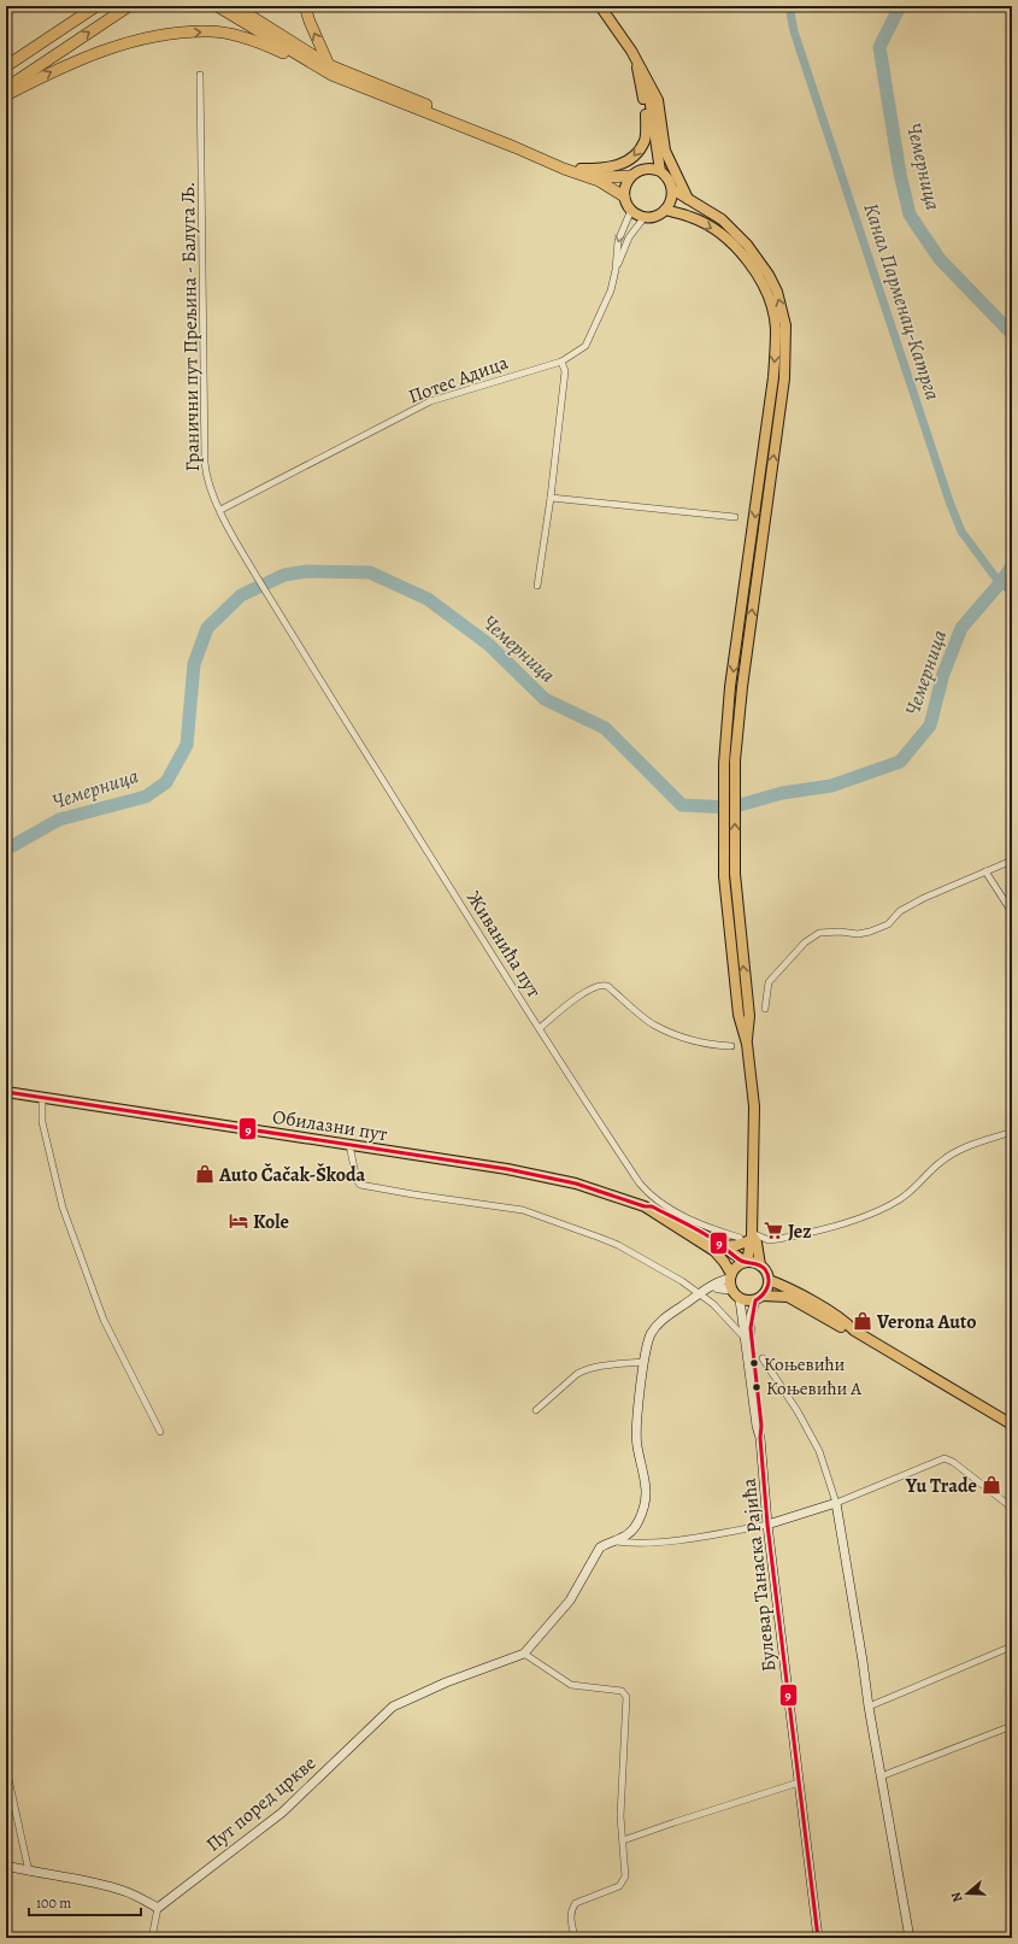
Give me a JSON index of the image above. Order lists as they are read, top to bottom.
{
  "streets": {
    "main road": ["Обилазни пут"],
    "street": [
      "Гранични пут Прељина - Балуга Љ.",
      "Потес Адица",
      "Живанића пут",
      "Булевар Танаска Рајића",
      "Пут поред цркве"
    ]
  },
  "crossings": [
    ["Гранични пут Прељина - Балуга Љ.", "Потес Адица"],
    ["Гранични пут Прељина - Балуга Љ.", "Живанића пут"],
    ["Живанића пут", "Обилазни пут"]
  ],
  "water": ["Чемерница", "Канал Парменац-Катрга"],
  "places": {
    "shop": ["Auto Čačak-Škoda", "Verona Auto", "Yu Trade"],
    "hotel": ["Kole"],
    "supermarket": ["Jez"],
    "other": ["Коњевићи", "Коњевићи А"]
  },
  "lines": ["transit line 9"],
  "scale_bar": "100 m",
  "north": "left"
}
